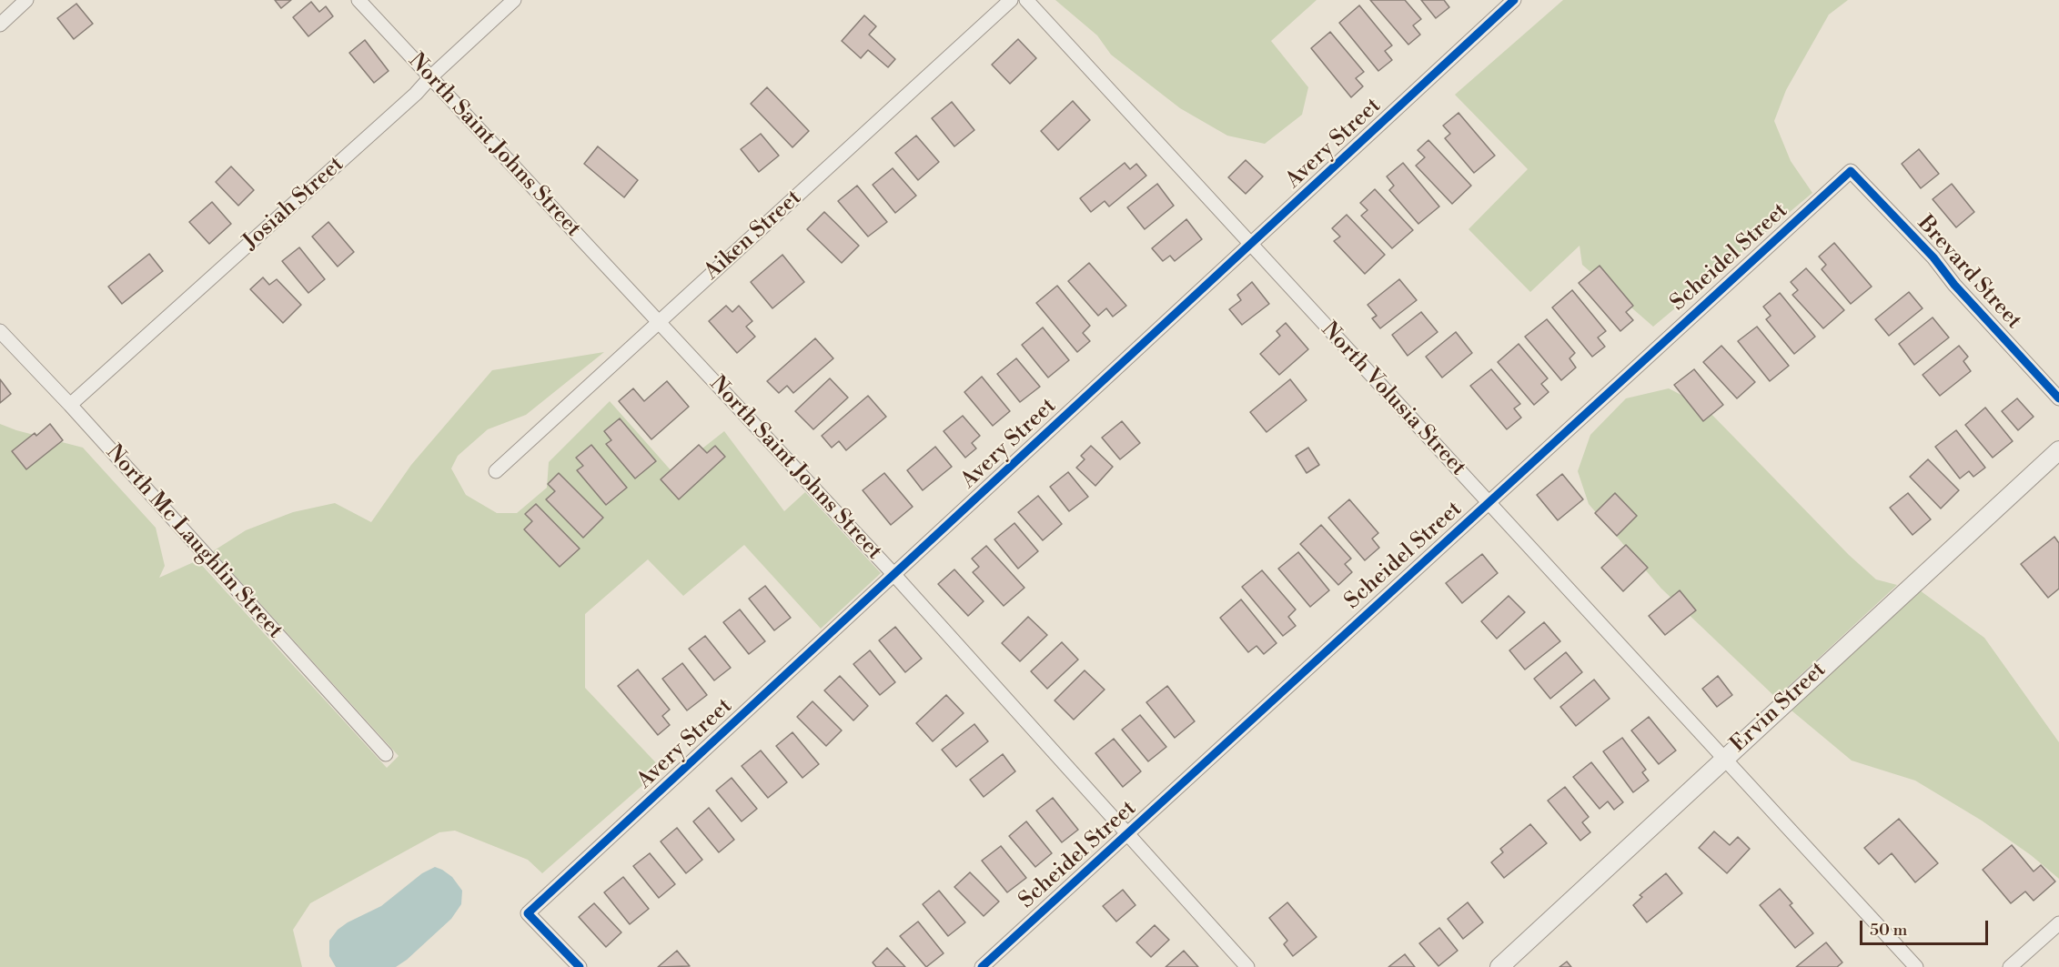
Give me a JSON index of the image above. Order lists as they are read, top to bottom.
{
  "streets": {
    "street": [
      "Avery Street",
      "North Saint Johns Street",
      "Josiah Street",
      "Aiken Street",
      "Scheidel Street",
      "Brevard Street",
      "North Volusia Street",
      "North Mc Laughlin Street",
      "Ervin Street"
    ]
  },
  "crossings": [
    ["Avery Street", "North Saint Johns Street"],
    ["Avery Street", "North Volusia Street"],
    ["North Saint Johns Street", "Josiah Street"],
    ["North Saint Johns Street", "Aiken Street"],
    ["North Saint Johns Street", "Scheidel Street"],
    ["Josiah Street", "North Mc Laughlin Street"],
    ["Scheidel Street", "Brevard Street"],
    ["Scheidel Street", "North Volusia Street"],
    ["North Volusia Street", "Ervin Street"]
  ],
  "scale_bar": "50 m"
}
